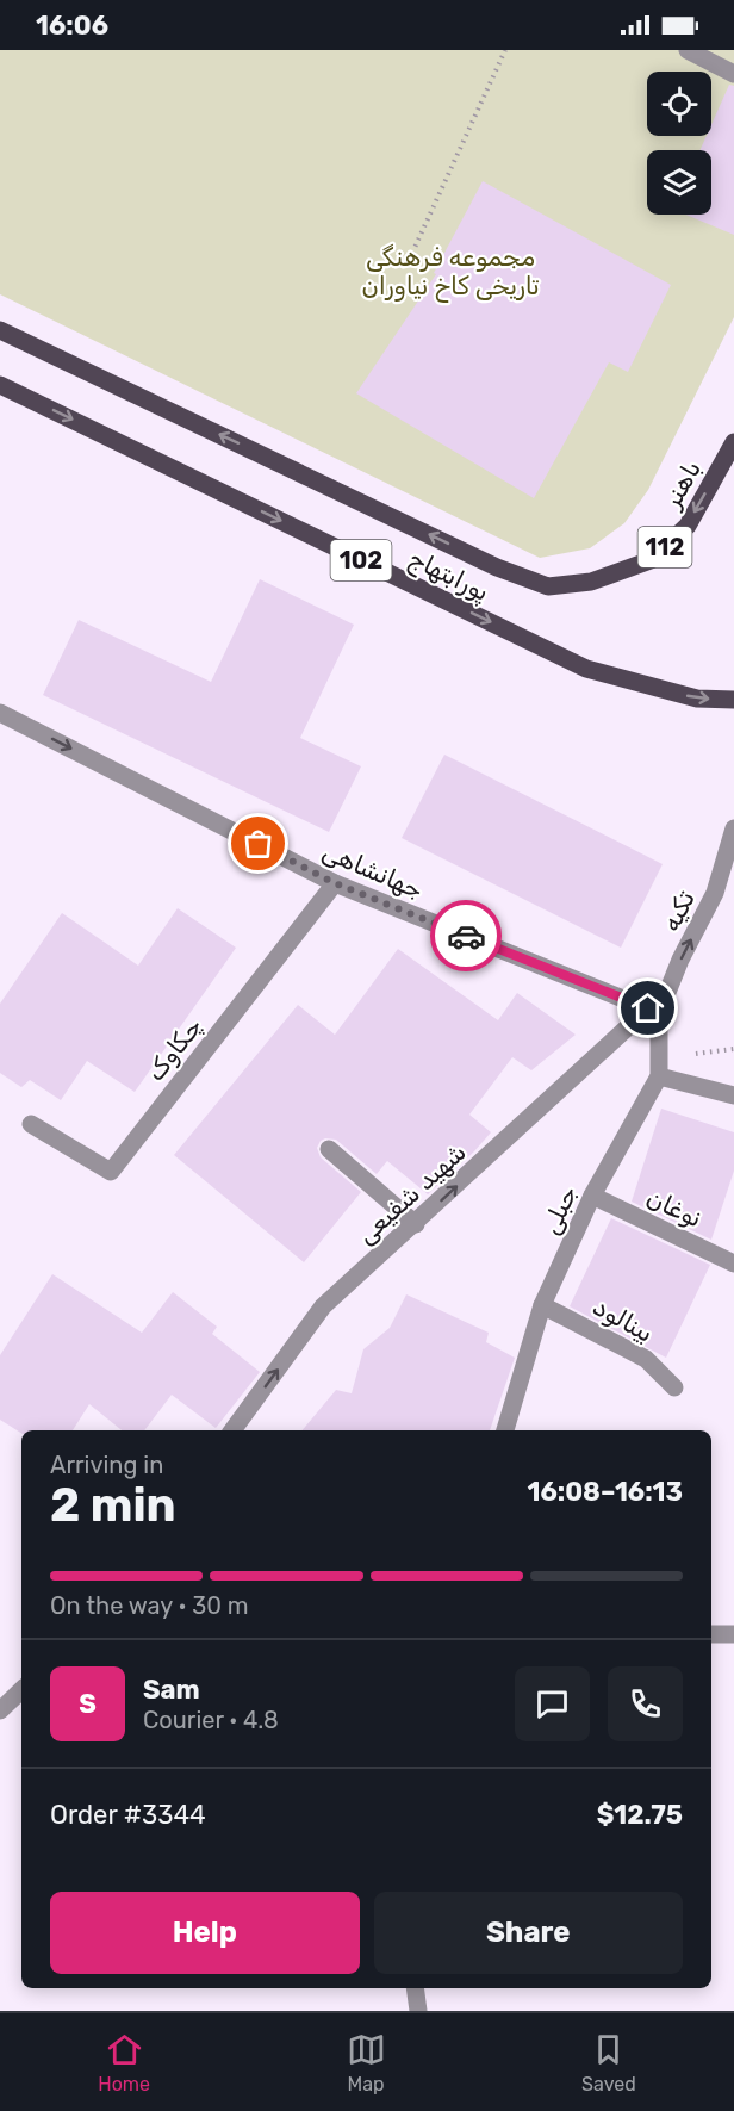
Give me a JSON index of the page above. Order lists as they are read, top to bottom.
{
  "streets": {
    "main road": [
      "باهنر",
      "112",
      "102",
      "پورابتهاج"
    ],
    "street": [
      "جهانشاهی",
      "تکیه",
      "چکاوک",
      "شهید شفیعی",
      "نوغان",
      "جبلی",
      "بینالود"
    ]
  },
  "crossings": [
    ["باهنر", "پورابتهاج"],
    ["جهانشاهی", "تکیه"],
    ["جهانشاهی", "چکاوک"],
    ["جهانشاهی", "شهید شفیعی"],
    ["جهانشاهی", "جبلی"],
    ["تکیه", "شهید شفیعی"],
    ["تکیه", "جبلی"],
    ["شهید شفیعی", "جبلی"],
    ["نوغان", "جبلی"],
    ["جبلی", "بینالود"]
  ],
  "one_way": [
    "باهنر",
    "جهانشاهی",
    "تکیه",
    "شهید شفیعی"
  ],
  "parks": ["مجموعه فرهنگی تاریخی کاخ نیاوران"],
  "page": {
    "status": "16:06",
    "heading": ["2 min", "Arriving in", "16:08–16:13"],
    "panel": [
      "Sam",
      "Courier · 4.8",
      "Order #3344",
      "$12.75"
    ],
    "bar": "On the way · 30 m",
    "round": "S",
    "buttons": ["Help", "Share"],
    "tabs": ["Home", "Map", "Saved"]
  }
}
